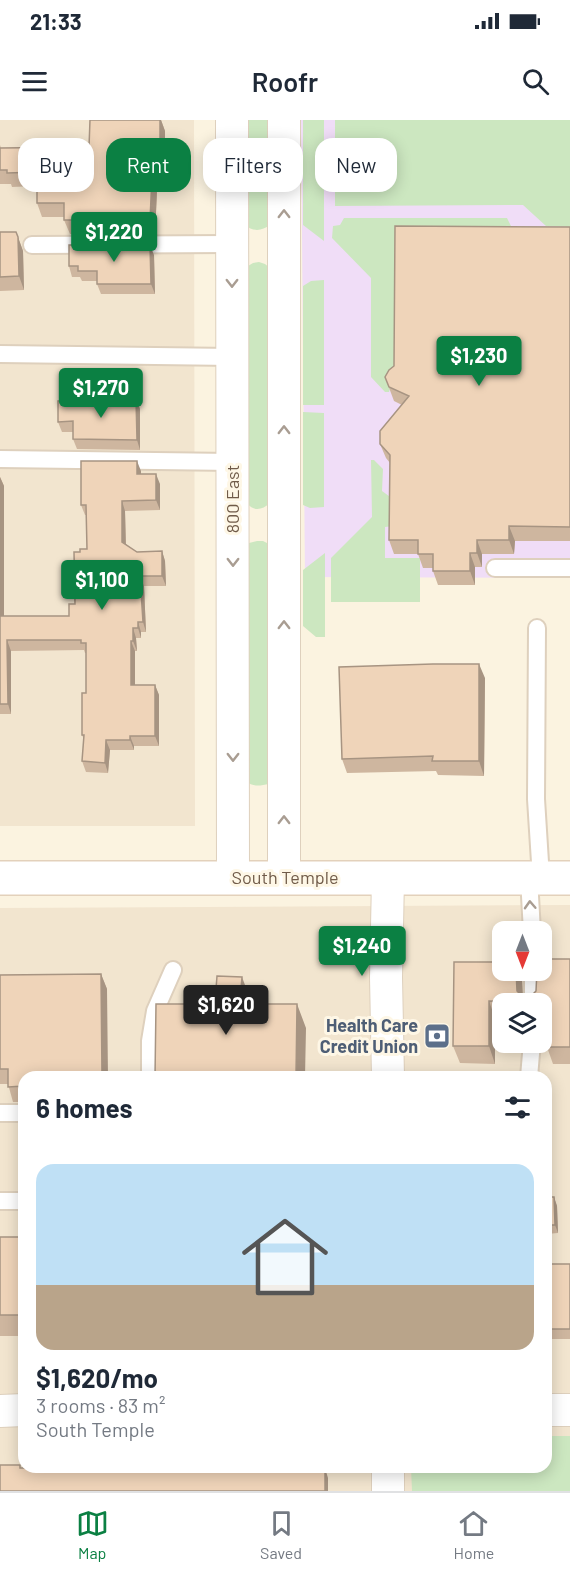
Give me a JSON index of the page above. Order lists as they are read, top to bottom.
{
  "streets": {
    "main road": ["South Temple"],
    "street": ["800 East"]
  },
  "crossings": [
    ["800 East", "South Temple"]
  ],
  "places": {
    "bank": ["Health Care Credit Union"]
  },
  "north": "bottom",
  "page": {
    "status": "21:33",
    "header": "Roofr",
    "chip": [
      "Buy",
      "Rent",
      "Filters",
      "New"
    ],
    "price": [
      "$1,220",
      "$1,230",
      "$1,270",
      "$1,100",
      "$1,240",
      "$1,620"
    ],
    "heading": "6 homes",
    "list": [
      {
        "name": "$1,620/mo",
        "note": "3 rooms · 83 m² · South Temple"
      }
    ],
    "tabs": ["Map", "Saved", "Home"]
  }
}
